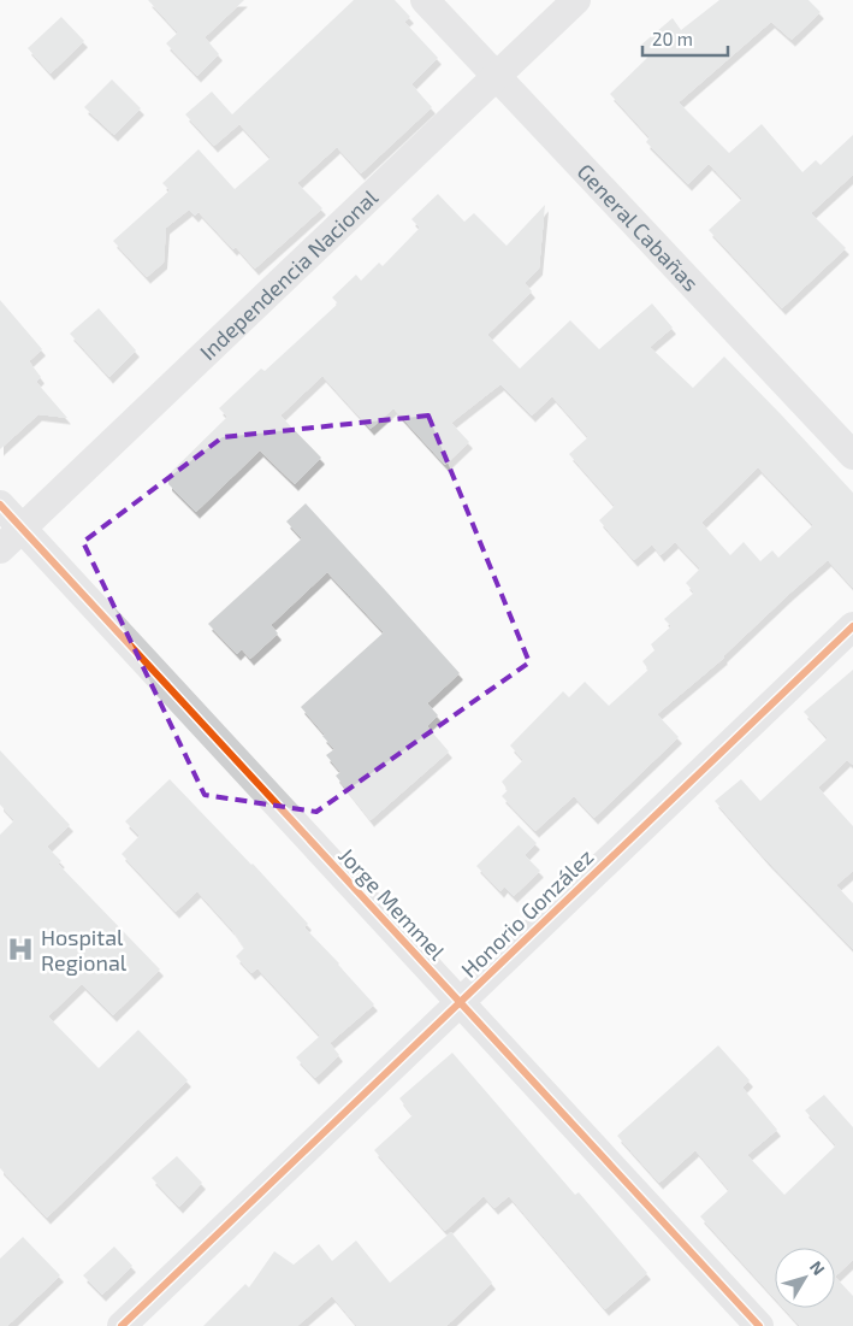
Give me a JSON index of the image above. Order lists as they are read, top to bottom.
{
  "streets": {
    "street": [
      "General Cabañas",
      "Independencia Nacional",
      "Jorge Memmel",
      "Honorio González"
    ]
  },
  "crossings": [
    ["General Cabañas", "Independencia Nacional"],
    ["Independencia Nacional", "Jorge Memmel"],
    ["Jorge Memmel", "Honorio González"]
  ],
  "places": {
    "hospital": ["Hospital Regional"]
  },
  "scale_bar": "20 m",
  "north": "top right"
}
